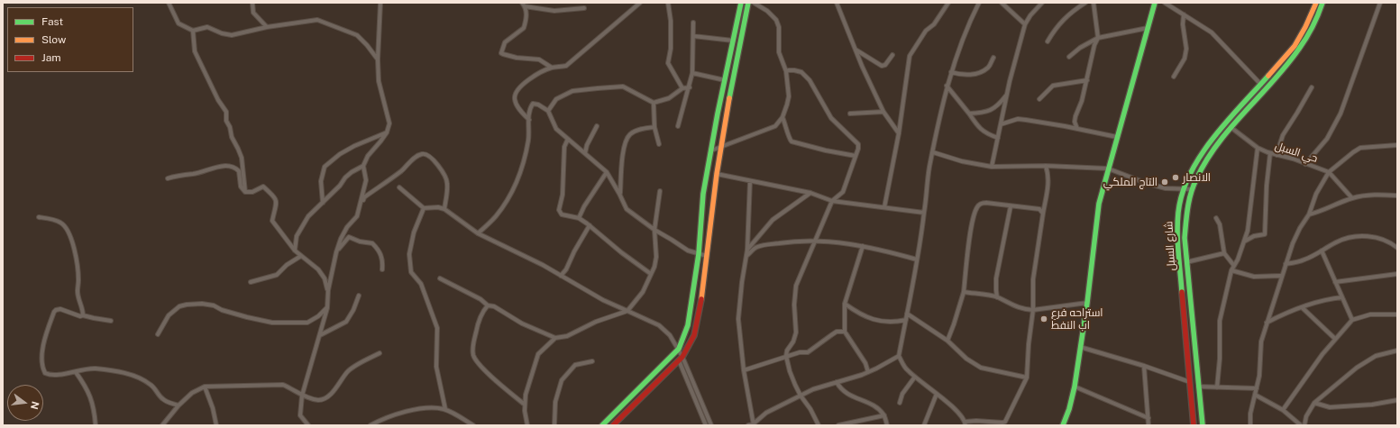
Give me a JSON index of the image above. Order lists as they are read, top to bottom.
{
  "streets": {
    "street": ["حي السبل", "شارع السبل"]
  },
  "crossings": [
    ["حي السبل", "شارع السبل"]
  ],
  "places": ["الانصار", "التاج الملكي", "استراحه فرع اب النفط"],
  "legend": ["Fast", "Slow", "Jam"],
  "north": "right"
}
